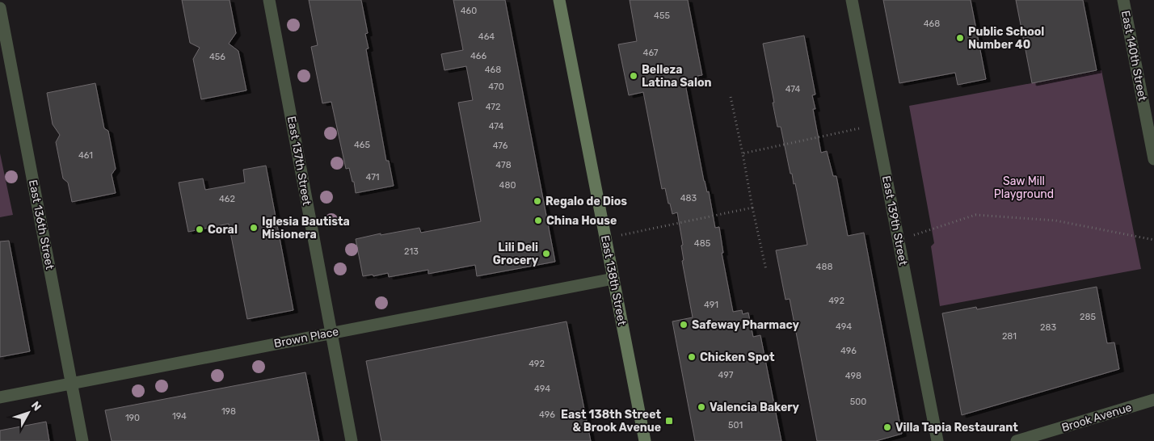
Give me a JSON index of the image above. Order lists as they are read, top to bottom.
{
  "streets": {
    "main road": ["East 138th Street"],
    "street": [
      "East 140th Street",
      "East 137th Street",
      "East 139th Street",
      "East 136th Street",
      "Brown Place",
      "Brook Avenue"
    ]
  },
  "crossings": [
    ["East 137th Street", "Brown Place"],
    ["East 136th Street", "Brown Place"],
    ["East 138th Street", "Brown Place"]
  ],
  "parks": ["Saw Mill Playground"],
  "places": {
    "other": [
      "Public School Number 40",
      "Belleza Latina Salon",
      "Regalo de Dios",
      "China House",
      "Iglesia Bautista Misionera",
      "Coral",
      "Lili Deli Grocery",
      "Safeway Pharmacy",
      "Chicken Spot",
      "Valencia Bakery",
      "Villa Tapia Restaurant"
    ],
    "transit": ["East 138th Street & Brook Avenue"]
  },
  "house_numbers": [
    "460",
    "455",
    "468",
    "464",
    "467",
    "466",
    "456",
    "468",
    "470",
    "474",
    "472",
    "474",
    "465",
    "476",
    "461",
    "478",
    "471",
    "480",
    "483",
    "462",
    "485",
    "213",
    "488",
    "492",
    "491",
    "285",
    "494",
    "283",
    "281",
    "496",
    "492",
    "497",
    "498",
    "494",
    "500",
    "198",
    "496",
    "194",
    "190",
    "501"
  ],
  "north": "top right"
}
